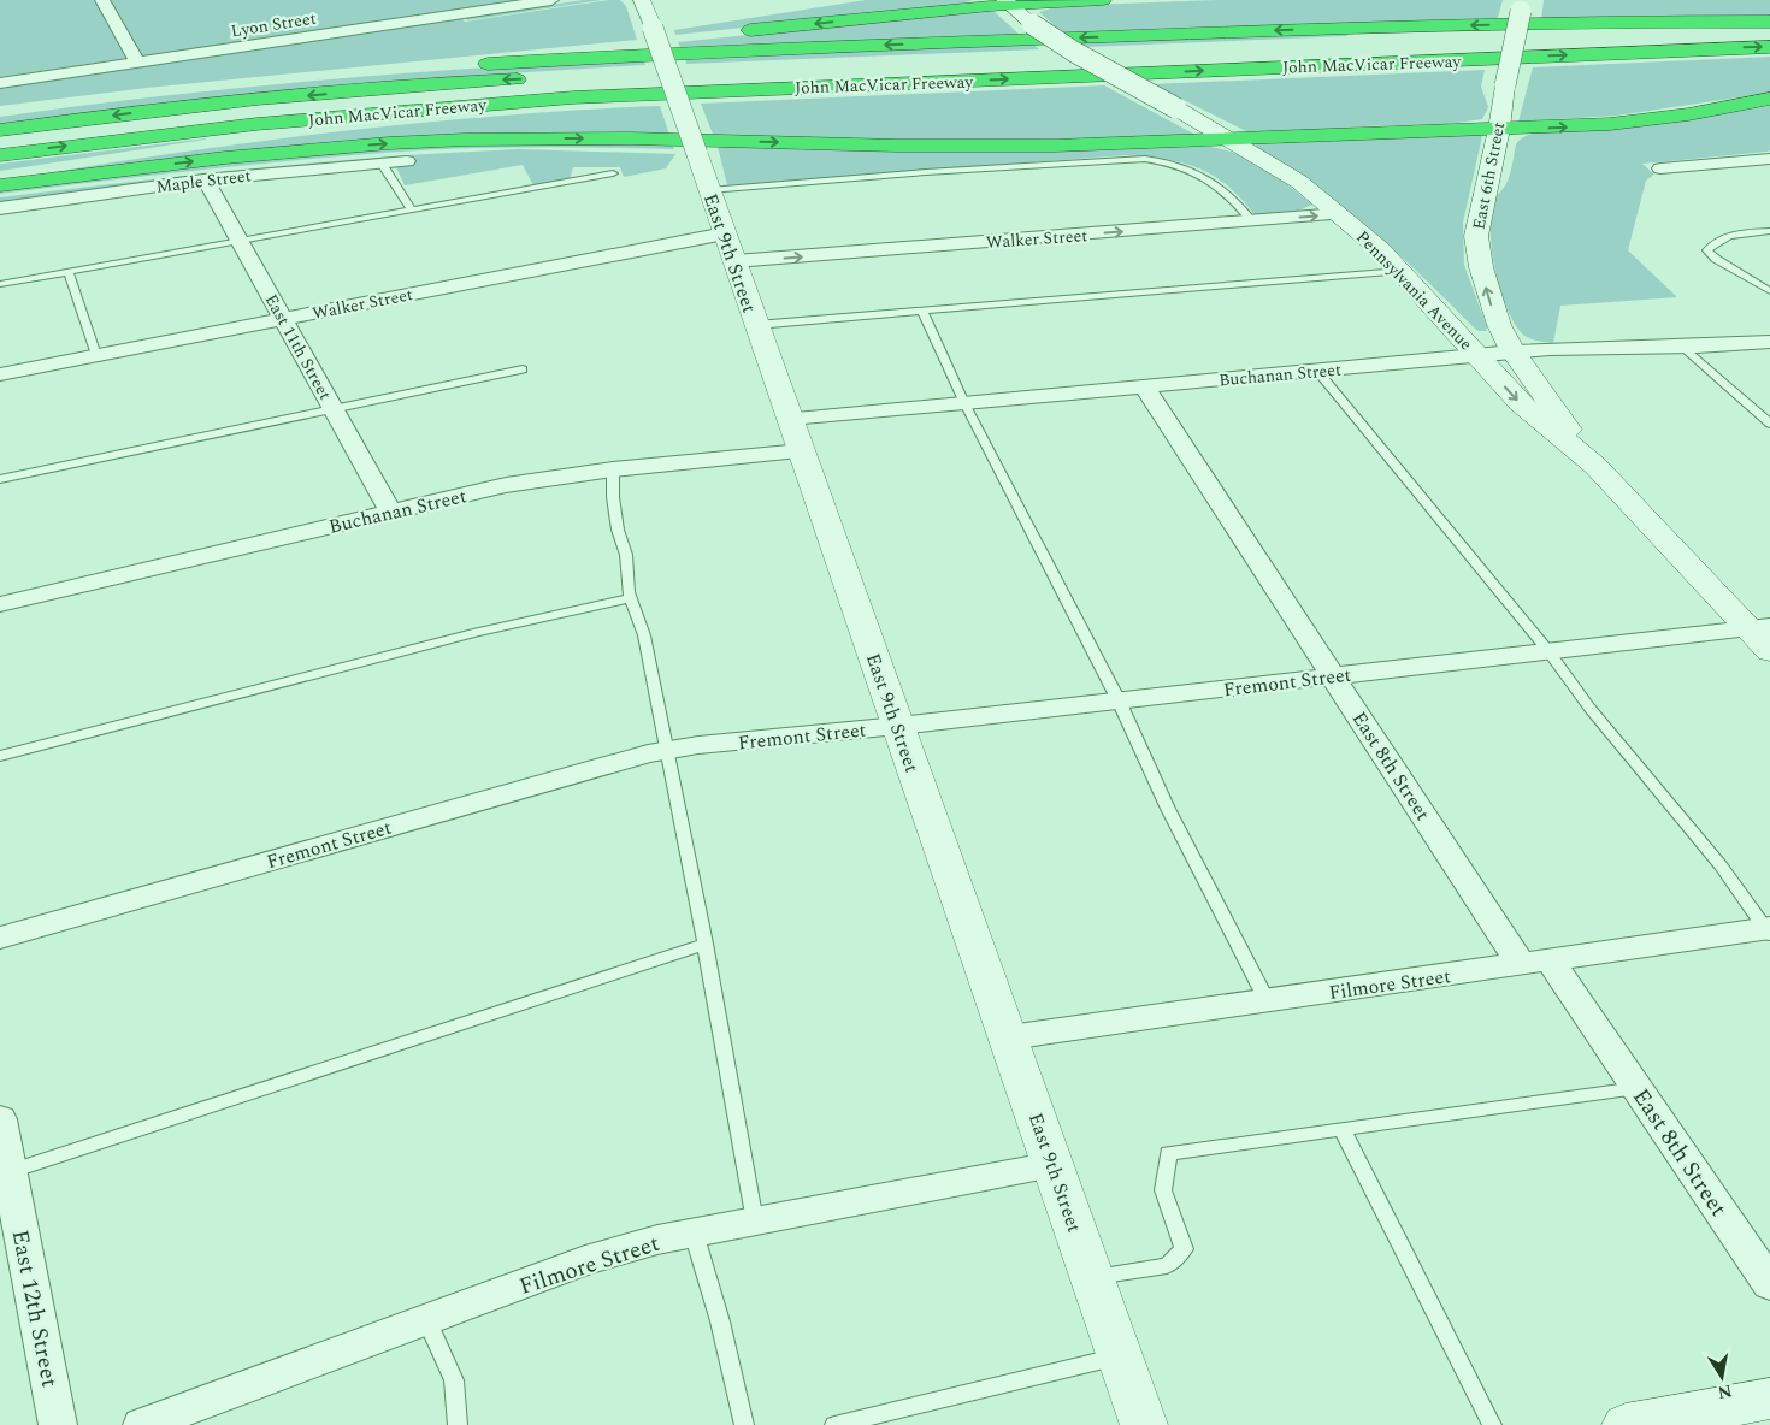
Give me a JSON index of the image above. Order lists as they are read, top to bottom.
{
  "streets": {
    "highway": ["John MacVicar Freeway"],
    "main road": ["East 6th Street", "East 9th Street", "Pennsylvania Avenue"],
    "street": [
      "Lyon Street",
      "Maple Street",
      "Walker Street",
      "East 11th Street",
      "Buchanan Street",
      "Fremont Street",
      "East 8th Street",
      "Filmore Street",
      "East 12th Street"
    ]
  },
  "crossings": [
    ["East 6th Street", "Pennsylvania Avenue"],
    ["East 6th Street", "Buchanan Street"],
    ["Maple Street", "East 11th Street"],
    ["Walker Street", "East 9th Street"],
    ["Walker Street", "Pennsylvania Avenue"],
    ["Walker Street", "East 11th Street"],
    ["East 9th Street", "Buchanan Street"],
    ["East 9th Street", "Fremont Street"],
    ["East 9th Street", "Filmore Street"],
    ["Pennsylvania Avenue", "Buchanan Street"],
    ["Pennsylvania Avenue", "Fremont Street"],
    ["East 11th Street", "Buchanan Street"],
    ["Buchanan Street", "East 8th Street"],
    ["Fremont Street", "East 8th Street"],
    ["East 8th Street", "Filmore Street"]
  ],
  "one_way": ["East 6th Street", "Walker Street"],
  "north": "bottom"
}
